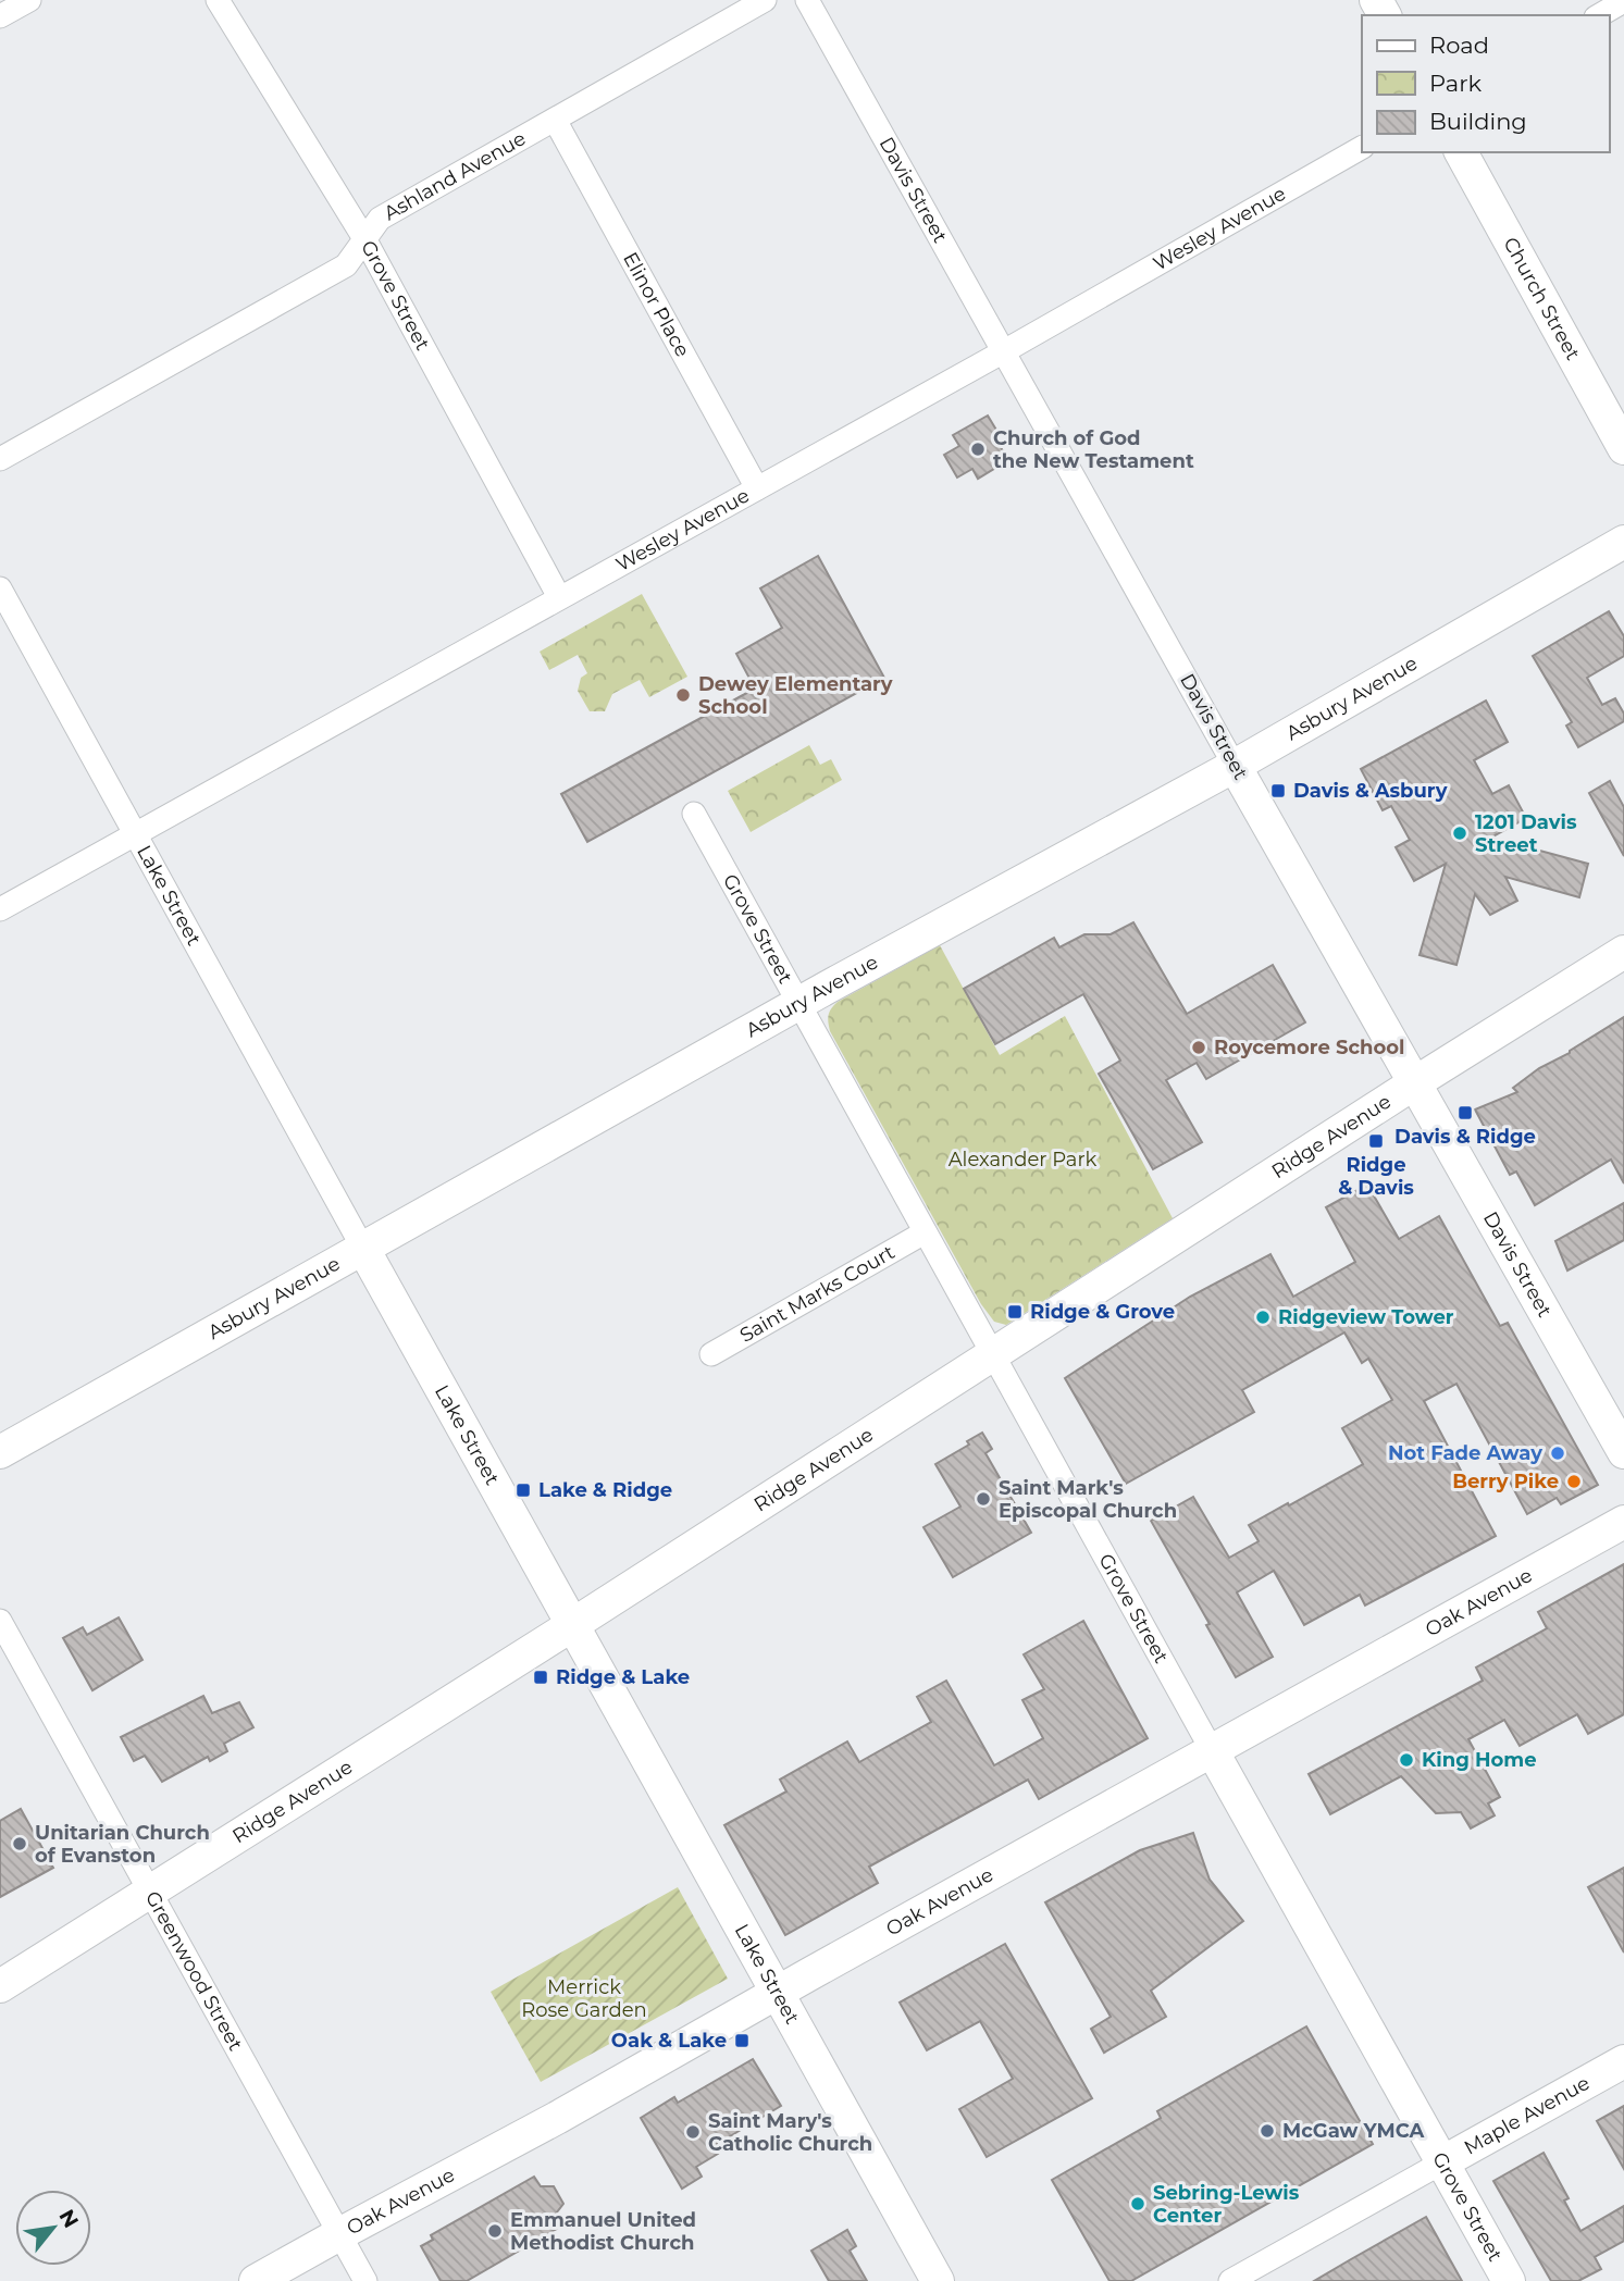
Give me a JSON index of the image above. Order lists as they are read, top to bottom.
{
  "streets": {
    "street": [
      "Ashland Avenue",
      "Davis Street",
      "Wesley Avenue",
      "Grove Street",
      "Church Street",
      "Elinor Place",
      "Asbury Avenue",
      "Lake Street",
      "Ridge Avenue",
      "Saint Marks Court",
      "Oak Avenue",
      "Greenwood Street",
      "Maple Avenue"
    ]
  },
  "crossings": [
    ["Ashland Avenue", "Grove Street"],
    ["Ashland Avenue", "Elinor Place"],
    ["Davis Street", "Wesley Avenue"],
    ["Davis Street", "Asbury Avenue"],
    ["Davis Street", "Ridge Avenue"],
    ["Wesley Avenue", "Grove Street"],
    ["Wesley Avenue", "Elinor Place"],
    ["Wesley Avenue", "Lake Street"],
    ["Grove Street", "Asbury Avenue"],
    ["Grove Street", "Ridge Avenue"],
    ["Grove Street", "Saint Marks Court"],
    ["Grove Street", "Oak Avenue"],
    ["Grove Street", "Maple Avenue"],
    ["Asbury Avenue", "Lake Street"],
    ["Lake Street", "Ridge Avenue"],
    ["Lake Street", "Oak Avenue"],
    ["Ridge Avenue", "Greenwood Street"],
    ["Oak Avenue", "Greenwood Street"]
  ],
  "parks": ["Alexander Park", "Merrick Rose Garden"],
  "places": {
    "other": [
      "Church of God the New Testament",
      "Dewey Elementary School",
      "1201 Davis Street",
      "Roycemore School",
      "Ridgeview Tower",
      "Not Fade Away",
      "Berry Pike",
      "Saint Mark's Episcopal Church",
      "King Home",
      "Unitarian Church of Evanston",
      "McGaw YMCA",
      "Saint Mary's Catholic Church",
      "Sebring-Lewis Center",
      "Emmanuel United Methodist Church"
    ],
    "transit": [
      "Davis & Asbury",
      "Davis & Ridge",
      "Ridge & Davis",
      "Ridge & Grove",
      "Lake & Ridge",
      "Ridge & Lake",
      "Oak & Lake"
    ]
  },
  "legend": ["Road", "Park", "Building"],
  "north": "top right"
}
